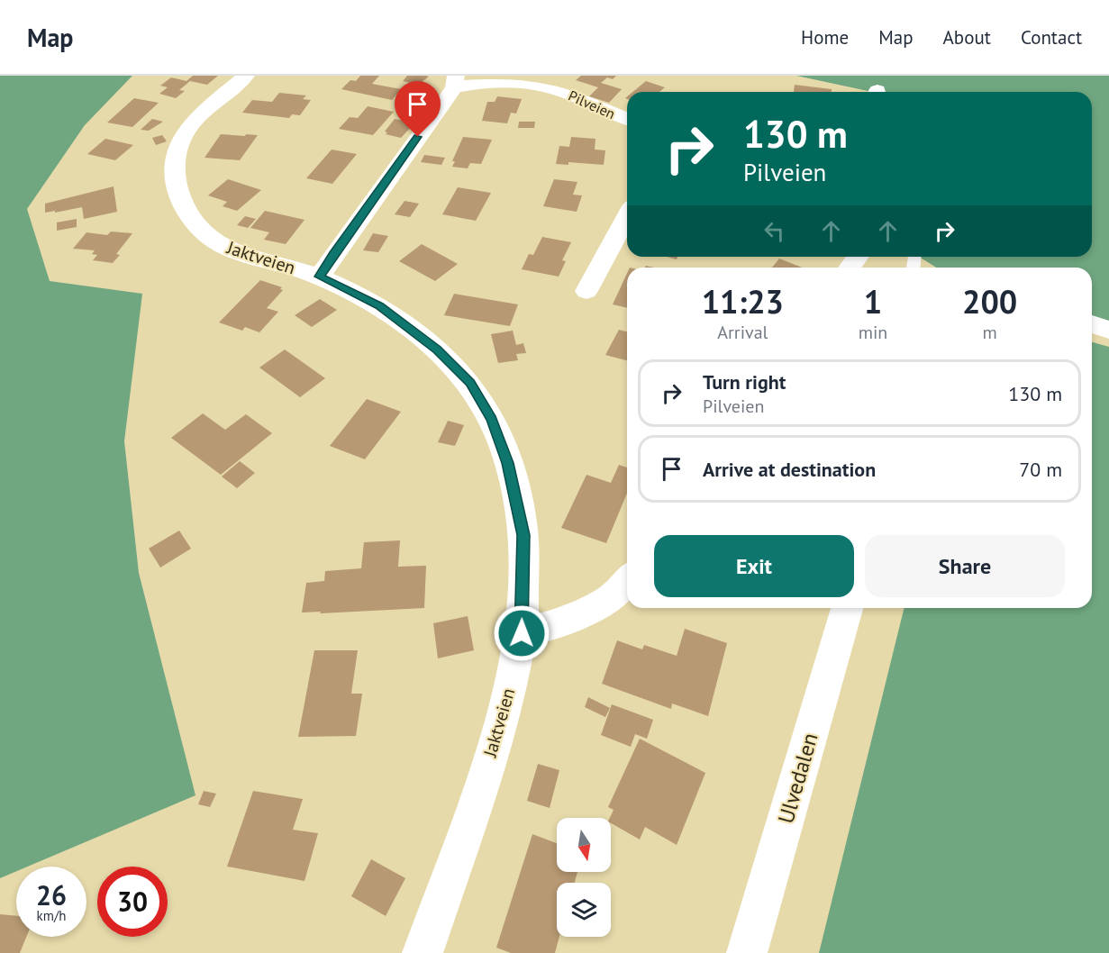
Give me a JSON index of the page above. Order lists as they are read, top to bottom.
{
  "streets": {
    "street": ["Pilveien", "Jaktveien", "Ulvedalen"]
  },
  "crossings": [
    ["Pilveien", "Jaktveien"]
  ],
  "north": "bottom",
  "page": {
    "header": "Map",
    "nav": [
      "Home",
      "Map",
      "About",
      "Contact"
    ],
    "turn": ["130 m", "Pilveien"],
    "eta": [
      "11:23",
      "Arrival",
      "1",
      "min",
      "200",
      "m"
    ],
    "list": [
      {
        "name": "Turn right",
        "note": "Pilveien",
        "value": "130 m"
      },
      {
        "name": "Arrive at destination",
        "value": "70 m"
      }
    ],
    "buttons": ["Exit", "Share"],
    "speed": "26 km/h",
    "limit": "30"
  }
}
